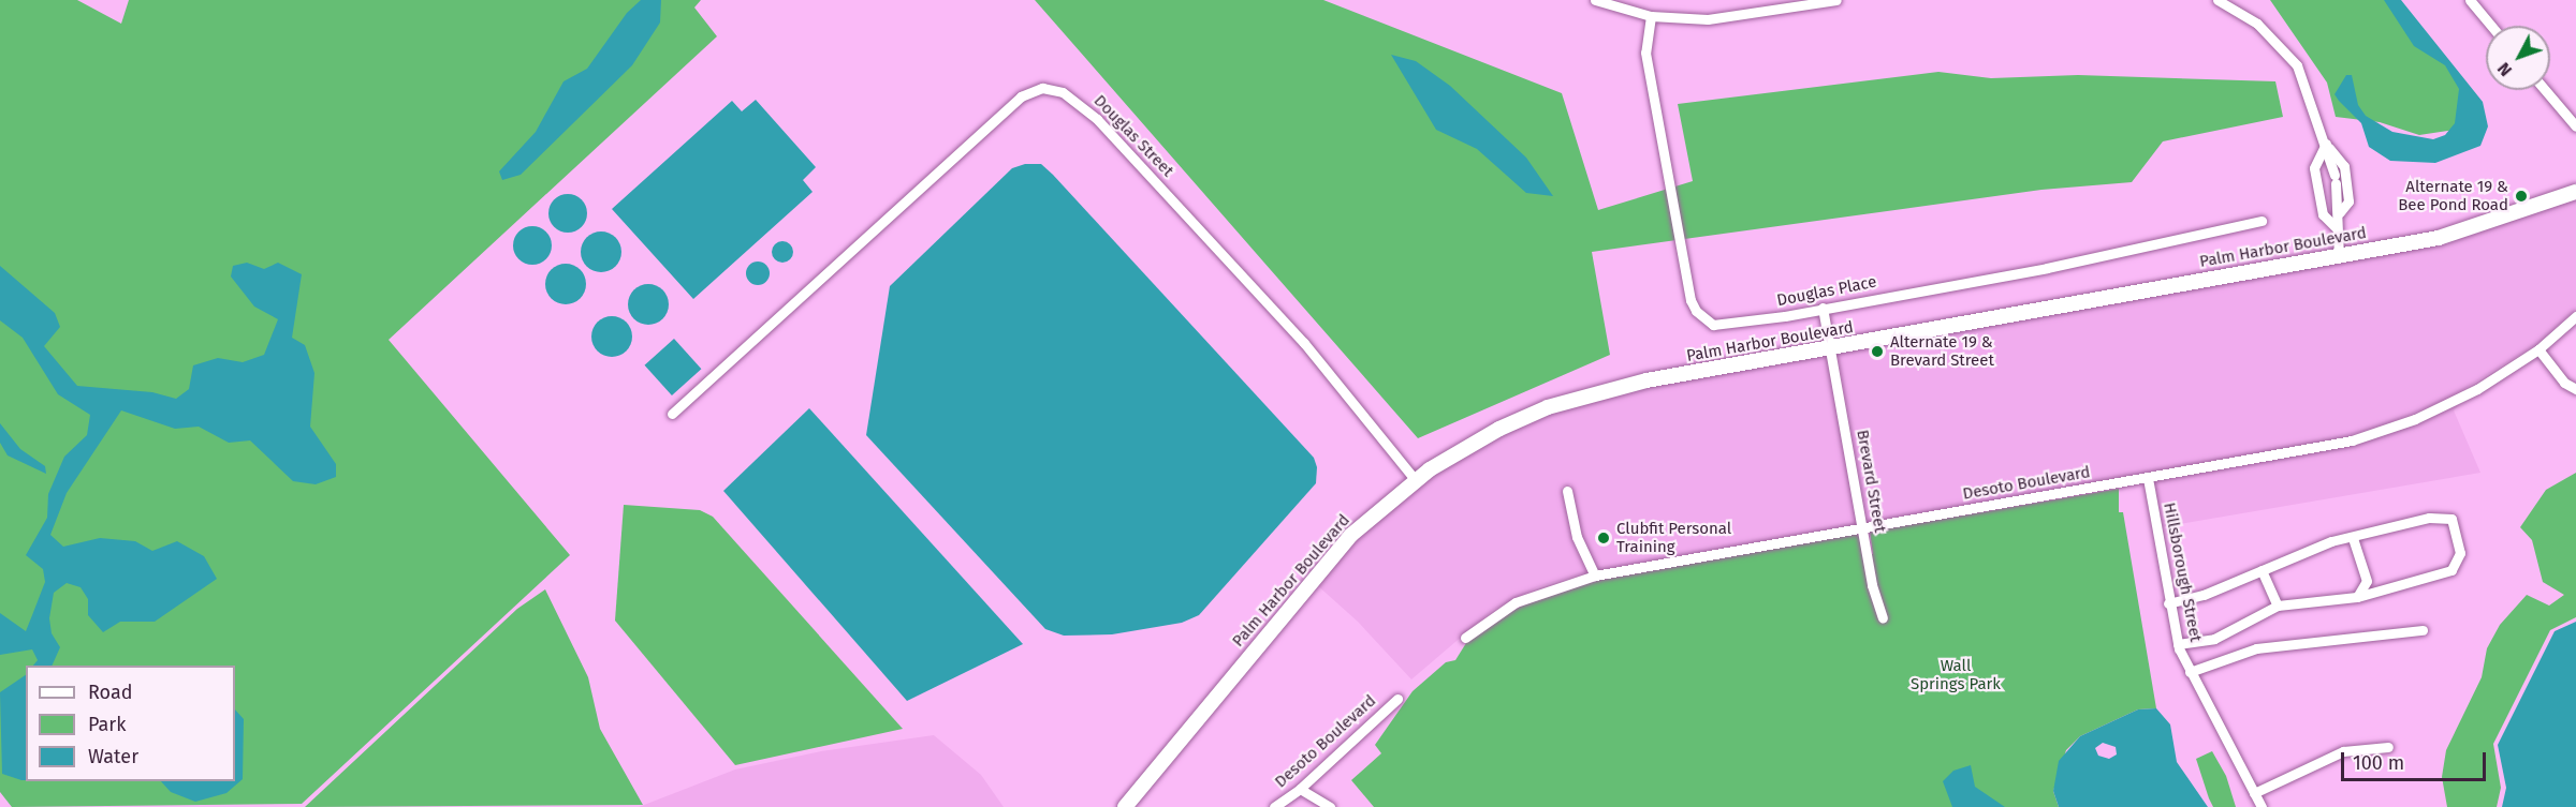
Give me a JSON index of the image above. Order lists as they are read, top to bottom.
{
  "streets": {
    "main road": ["Palm Harbor Boulevard"],
    "street": [
      "Douglas Street",
      "Douglas Place",
      "Brevard Street",
      "Desoto Boulevard",
      "Hillsborough Street"
    ]
  },
  "crossings": [
    ["Douglas Street", "Palm Harbor Boulevard"],
    ["Palm Harbor Boulevard", "Brevard Street"],
    ["Douglas Place", "Brevard Street"],
    ["Brevard Street", "Desoto Boulevard"],
    ["Desoto Boulevard", "Hillsborough Street"]
  ],
  "parks": ["Wall Springs Park"],
  "places": ["Alternate 19 & Bee Pond Road", "Alternate 19 & Brevard Street", "Clubfit Personal Training"],
  "legend": ["Road", "Park", "Water"],
  "scale_bar": "100 m",
  "north": "bottom left"
}
